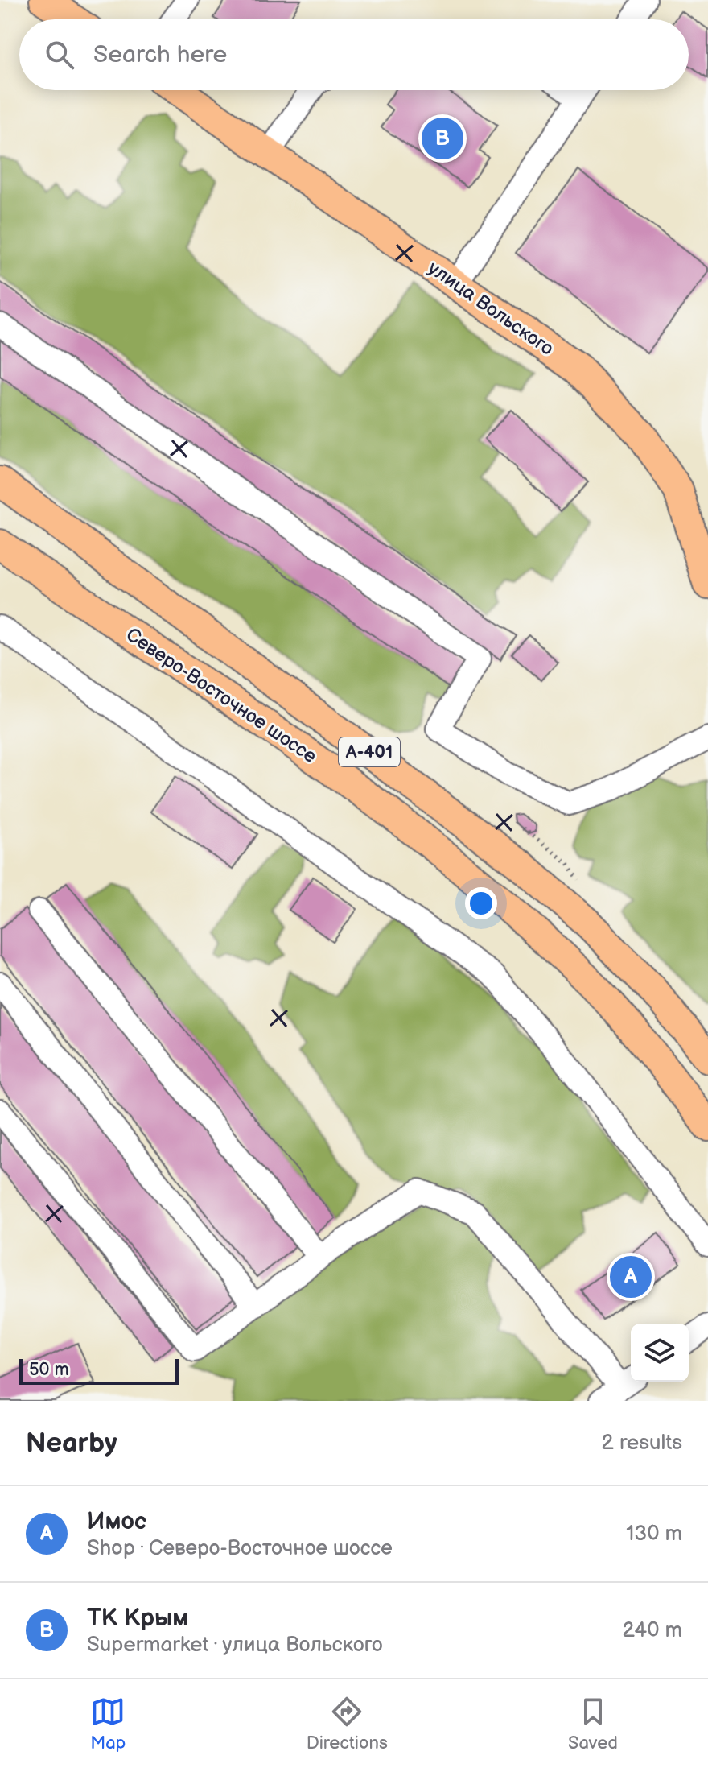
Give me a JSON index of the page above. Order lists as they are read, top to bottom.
{
  "streets": {
    "main road": ["улица Вольского", "Северо-Восточное шоссе", "А-401"]
  },
  "scale_bar": "50 m",
  "page": {
    "search": "Search here",
    "pins": ["B", "A"],
    "scale": "50 m",
    "heading": ["Nearby", "2 results"],
    "list": [
      {
        "mark": "A",
        "name": "Имос",
        "note": "Shop · Северо-Восточное шоссе",
        "value": "130 m"
      },
      {
        "mark": "B",
        "name": "ТК Крым",
        "note": "Supermarket · улица Вольского",
        "value": "240 m"
      }
    ],
    "nav": ["Map", "Directions", "Saved"]
  }
}
